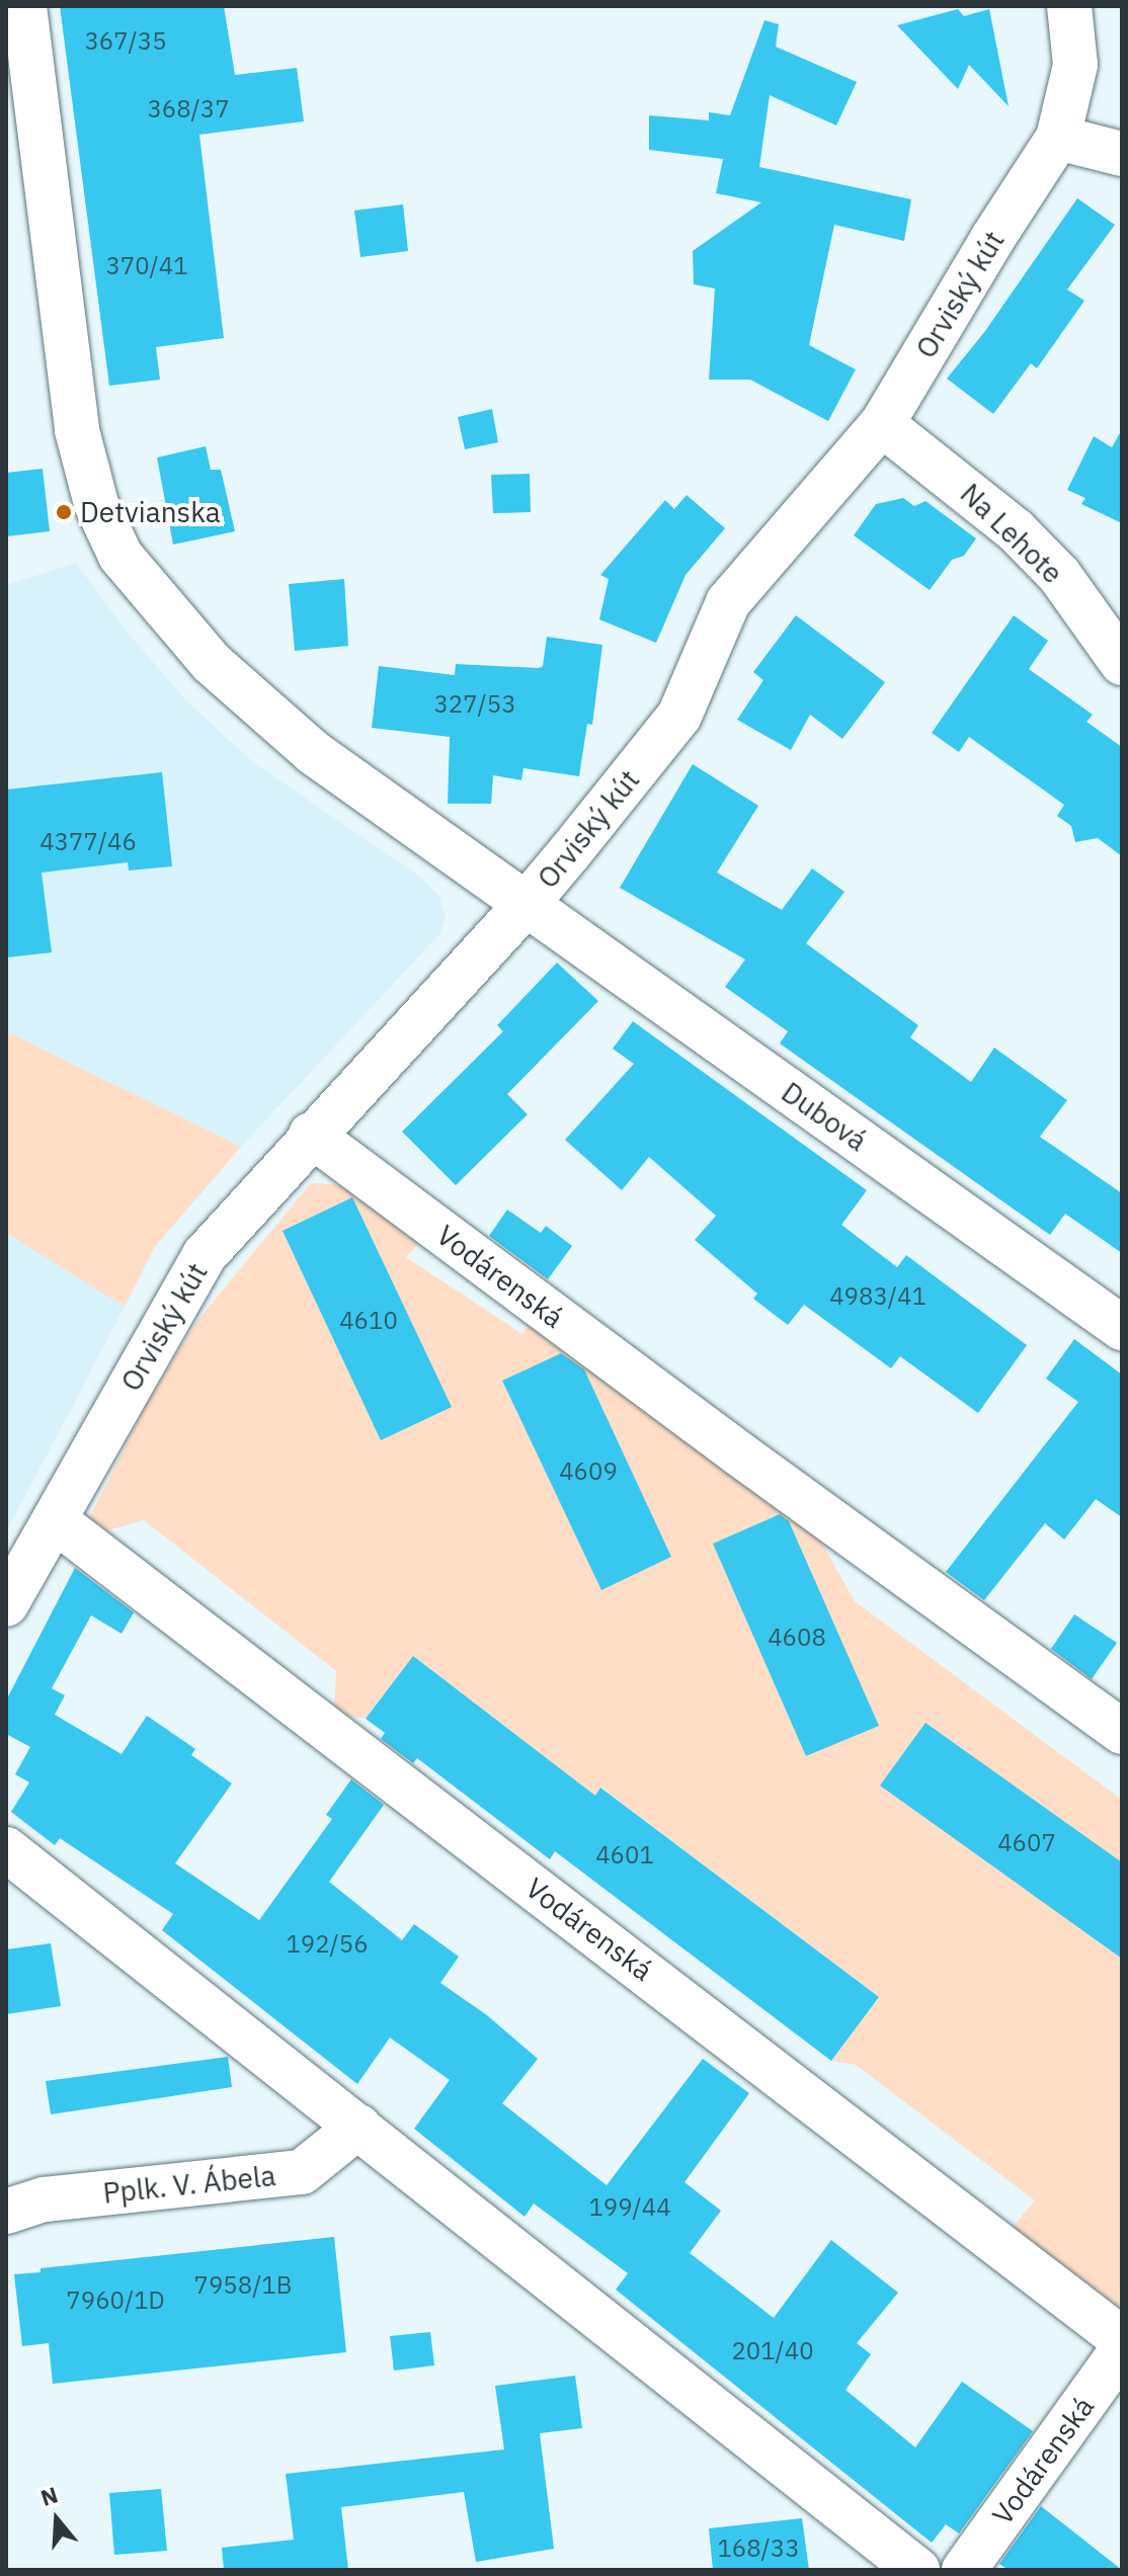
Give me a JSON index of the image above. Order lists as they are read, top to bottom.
{
  "streets": {
    "street": [
      "Orviský kút",
      "Na Lehote",
      "Dubová",
      "Vodárenská",
      "Pplk. V. Ábela"
    ]
  },
  "crossings": [
    ["Orviský kút", "Na Lehote"],
    ["Orviský kút", "Dubová"],
    ["Orviský kút", "Vodárenská"]
  ],
  "places": ["Detvianska"],
  "house_numbers": [
    "367/35",
    "368/37",
    "370/41",
    "327/53",
    "4377/46",
    "4983/41",
    "4610",
    "4609",
    "4608",
    "4607",
    "4601",
    "192/56",
    "199/44",
    "7958/1B",
    "7960/1D",
    "201/40",
    "168/33"
  ],
  "north": "top"
}
